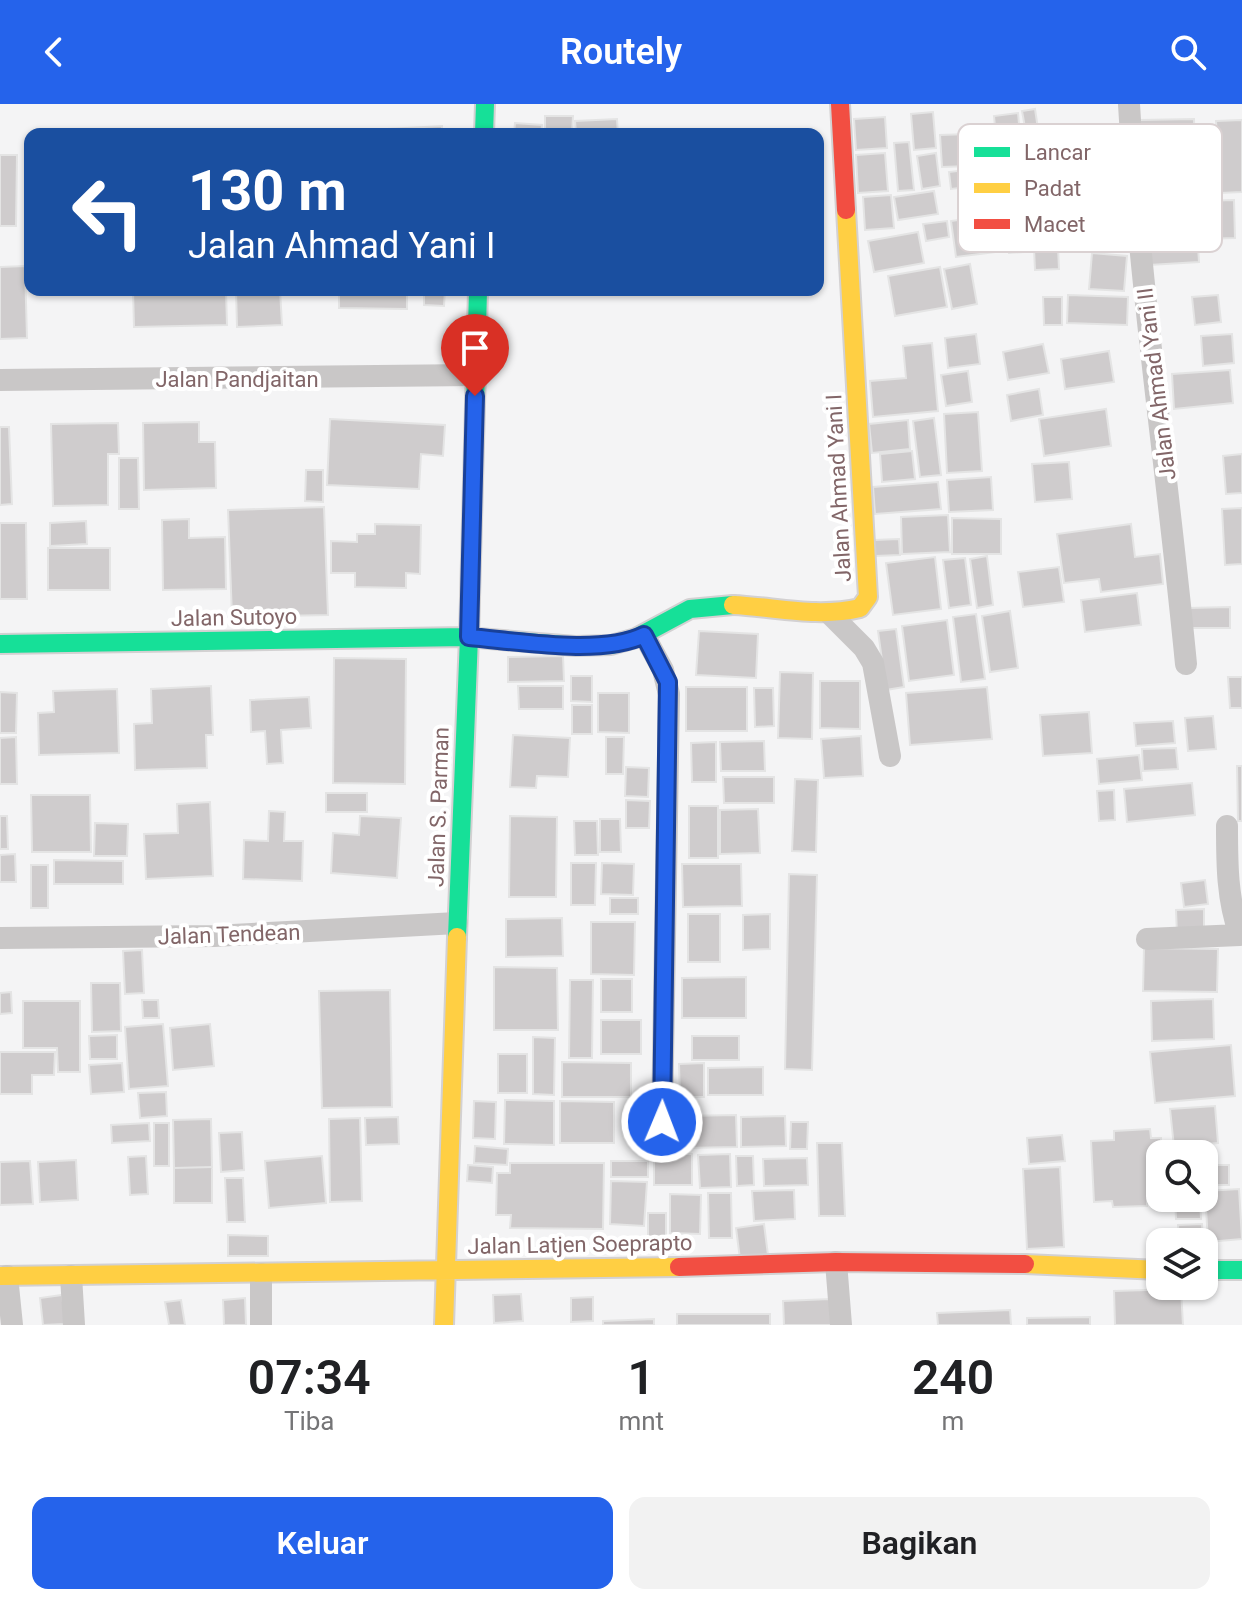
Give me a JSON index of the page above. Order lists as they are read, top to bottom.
{
  "streets": {
    "street": [
      "Jalan Pandjaitan",
      "Jalan Ahmad Yani II",
      "Jalan Ahmad Yani I",
      "Jalan Sutoyo",
      "Jalan S. Parman",
      "Jalan Tendean",
      "Jalan Latjen Soeprapto"
    ]
  },
  "crossings": [
    ["Jalan Pandjaitan", "Jalan S. Parman"],
    ["Jalan Ahmad Yani I", "Jalan Sutoyo"],
    ["Jalan Ahmad Yani I", "Jalan S. Parman"],
    ["Jalan Sutoyo", "Jalan S. Parman"],
    ["Jalan S. Parman", "Jalan Tendean"],
    ["Jalan S. Parman", "Jalan Latjen Soeprapto"]
  ],
  "legend": ["Lancar", "Padat", "Macet"],
  "page": {
    "header": "Routely",
    "turn": ["130 m", "Jalan Ahmad Yani I"],
    "eta": [
      "07:34",
      "Tiba",
      "1",
      "mnt",
      "240",
      "m"
    ],
    "buttons": ["Keluar", "Bagikan"]
  }
}
